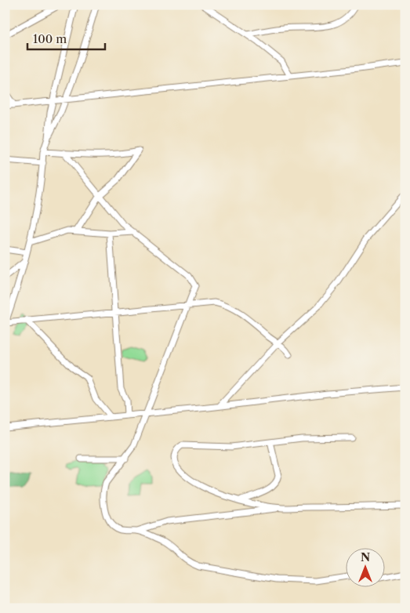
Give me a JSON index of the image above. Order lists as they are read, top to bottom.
{
  "scale_bar": "100 m",
  "north": "top"
}
